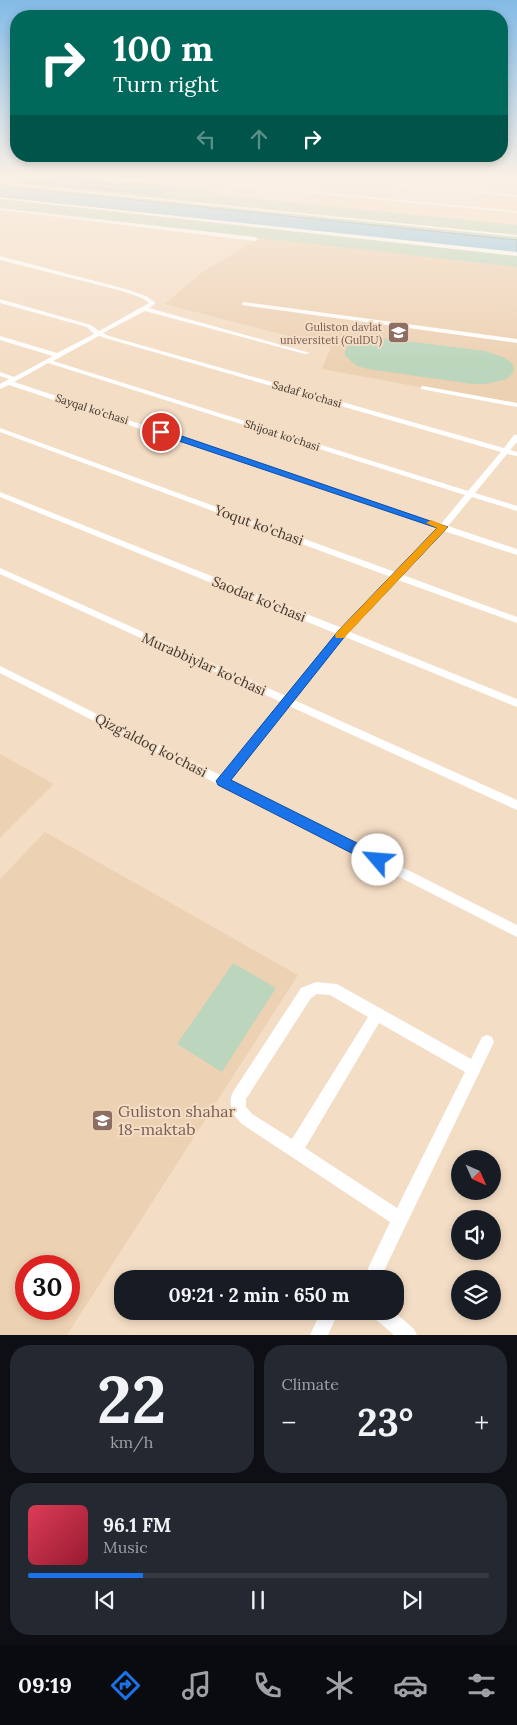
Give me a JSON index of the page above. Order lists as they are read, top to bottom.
{
  "streets": {
    "street": [
      "Sadaf ko'chasi",
      "Sayqal ko'chasi",
      "Shijoat ko'chasi",
      "Yoqut ko'chasi",
      "Saodat ko'chasi",
      "Murabbiylar ko'chasi",
      "Qizg'aldoq ko'chasi"
    ]
  },
  "places": {
    "school or university": ["Guliston davlat universiteti (GulDU)", "Guliston shahar 18-maktab"]
  },
  "north": "bottom right",
  "page": {
    "turn": ["100 m", "Turn right"],
    "limit": "30",
    "trip": "09:21 · 2 min · 650 m",
    "tile": [
      ["22", "km/h"],
      "Climate"
    ],
    "heat": ["−", "23°", "+"],
    "song": ["96.1 FM", "Music"],
    "tabs": "09:19"
  }
}
